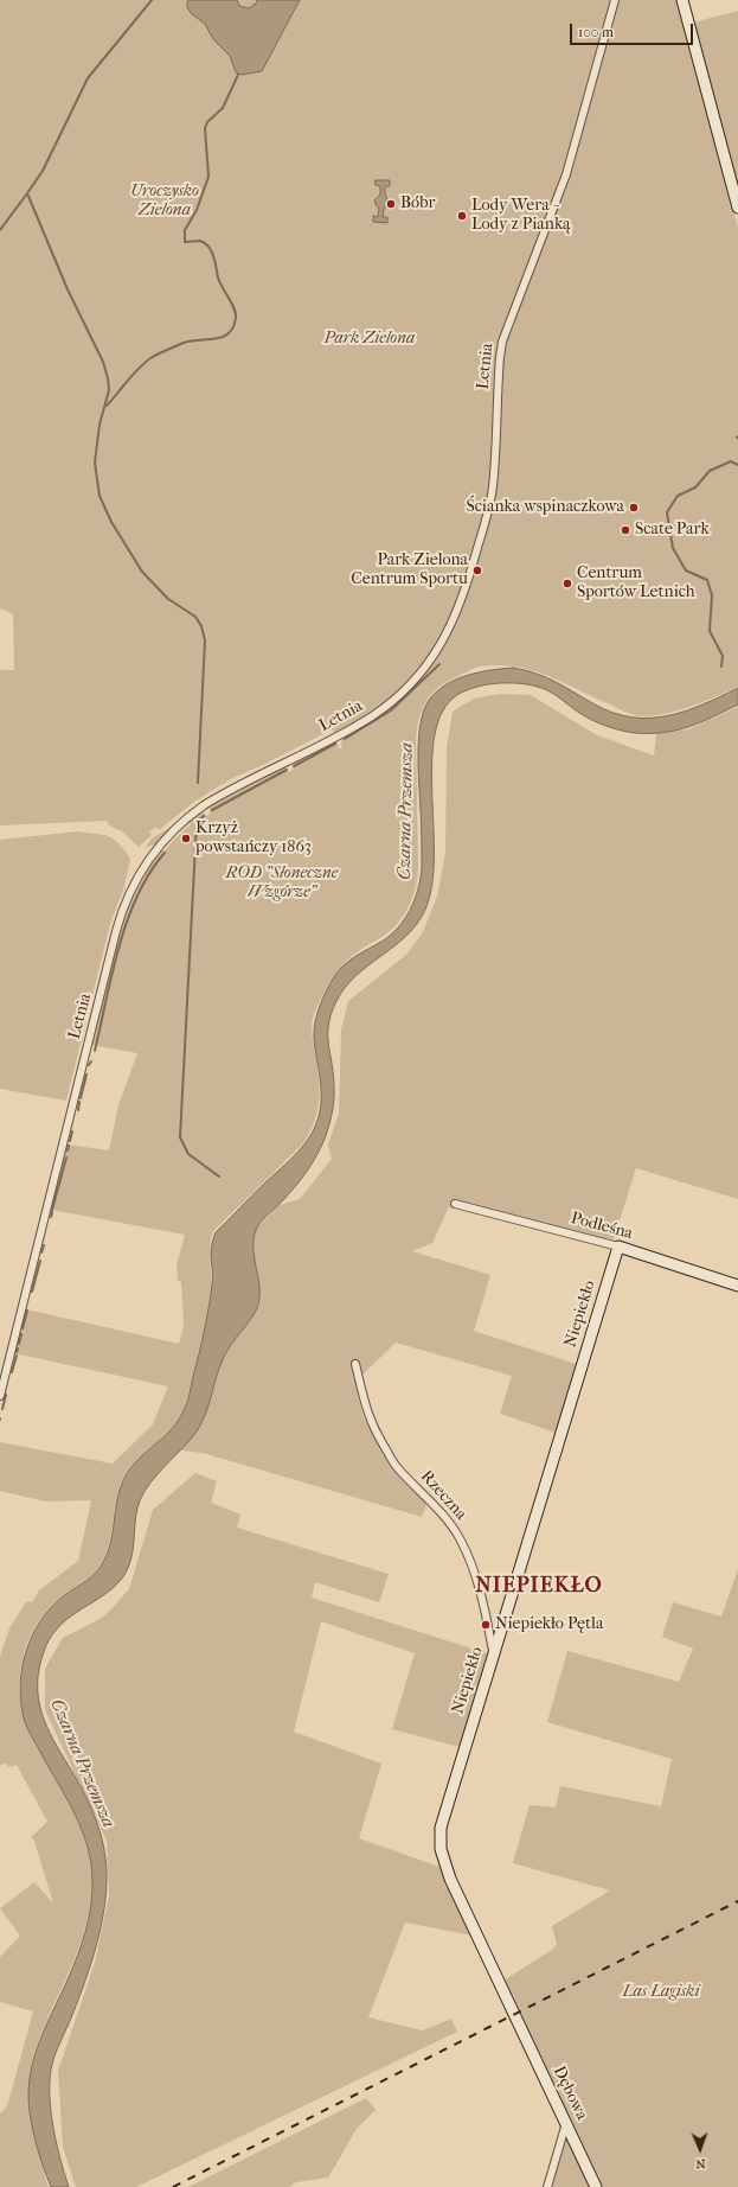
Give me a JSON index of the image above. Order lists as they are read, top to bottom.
{
  "streets": {
    "street": [
      "Letnia",
      "Podleśna",
      "Niepiekło",
      "Rzeczna",
      "Dębowa"
    ]
  },
  "crossings": [
    ["Podleśna", "Niepiekło"],
    ["Niepiekło", "Rzeczna"],
    ["Niepiekło", "Dębowa"]
  ],
  "districts": ["NIEPIEKŁO"],
  "water": ["Czarna Przemsza"],
  "parks": [
    "Uroczysko Zielona",
    "Park Zielona",
    "ROD \"Słoneczne Wzgórze\"",
    "Las Łagiski"
  ],
  "places": [
    "Bóbr",
    "Lody Wera - Lody z Pianką",
    "Ścianka wspinaczkowa",
    "Scate Park",
    "Park Zielona Centrum Sportu",
    "Centrum Sportów Letnich",
    "Krzyż powstańczy 1863",
    "Niepiekło Pętla"
  ],
  "scale_bar": "100 m",
  "north": "bottom"
}
